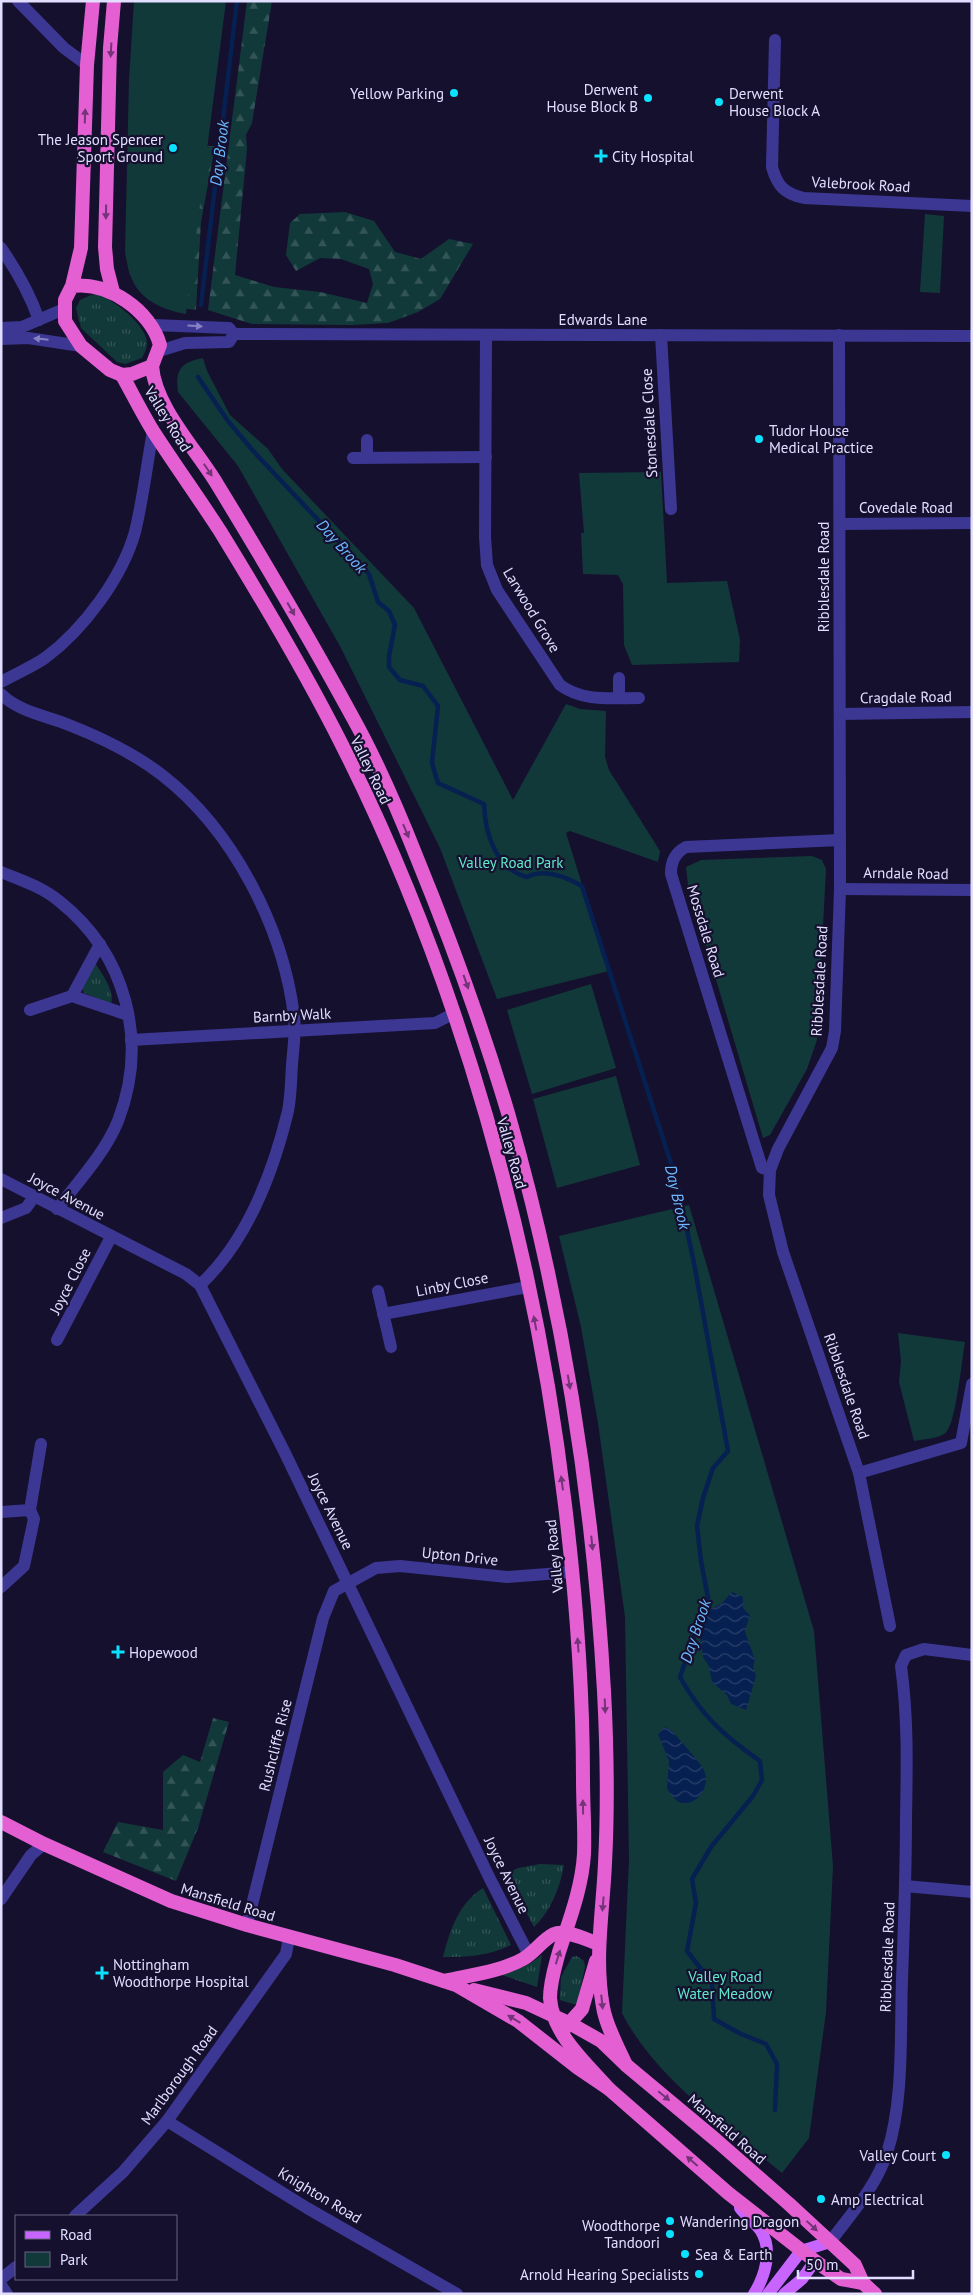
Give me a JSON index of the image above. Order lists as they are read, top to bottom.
{
  "streets": {
    "highway": ["Valley Road", "Mansfield Road"],
    "street": [
      "Valebrook Road",
      "Edwards Lane",
      "Stonesdale Close",
      "Covedale Road",
      "Ribblesdale Road",
      "Larwood Grove",
      "Cragdale Road",
      "Arndale Road",
      "Mossdale Road",
      "Barnby Walk",
      "Joyce Avenue",
      "Joyce Close",
      "Linby Close",
      "Upton Drive",
      "Rushcliffe Rise",
      "Marlborough Road",
      "Knighton Road"
    ]
  },
  "crossings": [
    ["Edwards Lane", "Valley Road"],
    ["Edwards Lane", "Stonesdale Close"],
    ["Edwards Lane", "Ribblesdale Road"],
    ["Edwards Lane", "Larwood Grove"],
    ["Valley Road", "Barnby Walk"],
    ["Valley Road", "Linby Close"],
    ["Valley Road", "Upton Drive"],
    ["Valley Road", "Mansfield Road"],
    ["Covedale Road", "Ribblesdale Road"],
    ["Ribblesdale Road", "Cragdale Road"],
    ["Ribblesdale Road", "Arndale Road"],
    ["Ribblesdale Road", "Mossdale Road"],
    ["Ribblesdale Road", "Mansfield Road"],
    ["Joyce Avenue", "Joyce Close"],
    ["Joyce Avenue", "Upton Drive"],
    ["Joyce Avenue", "Rushcliffe Rise"],
    ["Upton Drive", "Rushcliffe Rise"],
    ["Rushcliffe Rise", "Mansfield Road"],
    ["Mansfield Road", "Marlborough Road"],
    ["Marlborough Road", "Knighton Road"]
  ],
  "water": ["Day Brook"],
  "parks": ["Valley Road Park", "Valley Road Water Meadow"],
  "places": {
    "other": [
      "Yellow Parking",
      "Derwent House Block B",
      "Derwent House Block A",
      "The Jeason Spencer Sport Ground",
      "Tudor House Medical Practice",
      "Valley Court",
      "Amp Electrical",
      "Wandering Dragon",
      "Woodthorpe Tandoori",
      "Sea & Earth",
      "Arnold Hearing Specialists"
    ],
    "health": ["City Hospital", "Hopewood", "Nottingham Woodthorpe Hospital"]
  },
  "legend": ["Road", "Park"],
  "scale_bar": "50 m"
}
